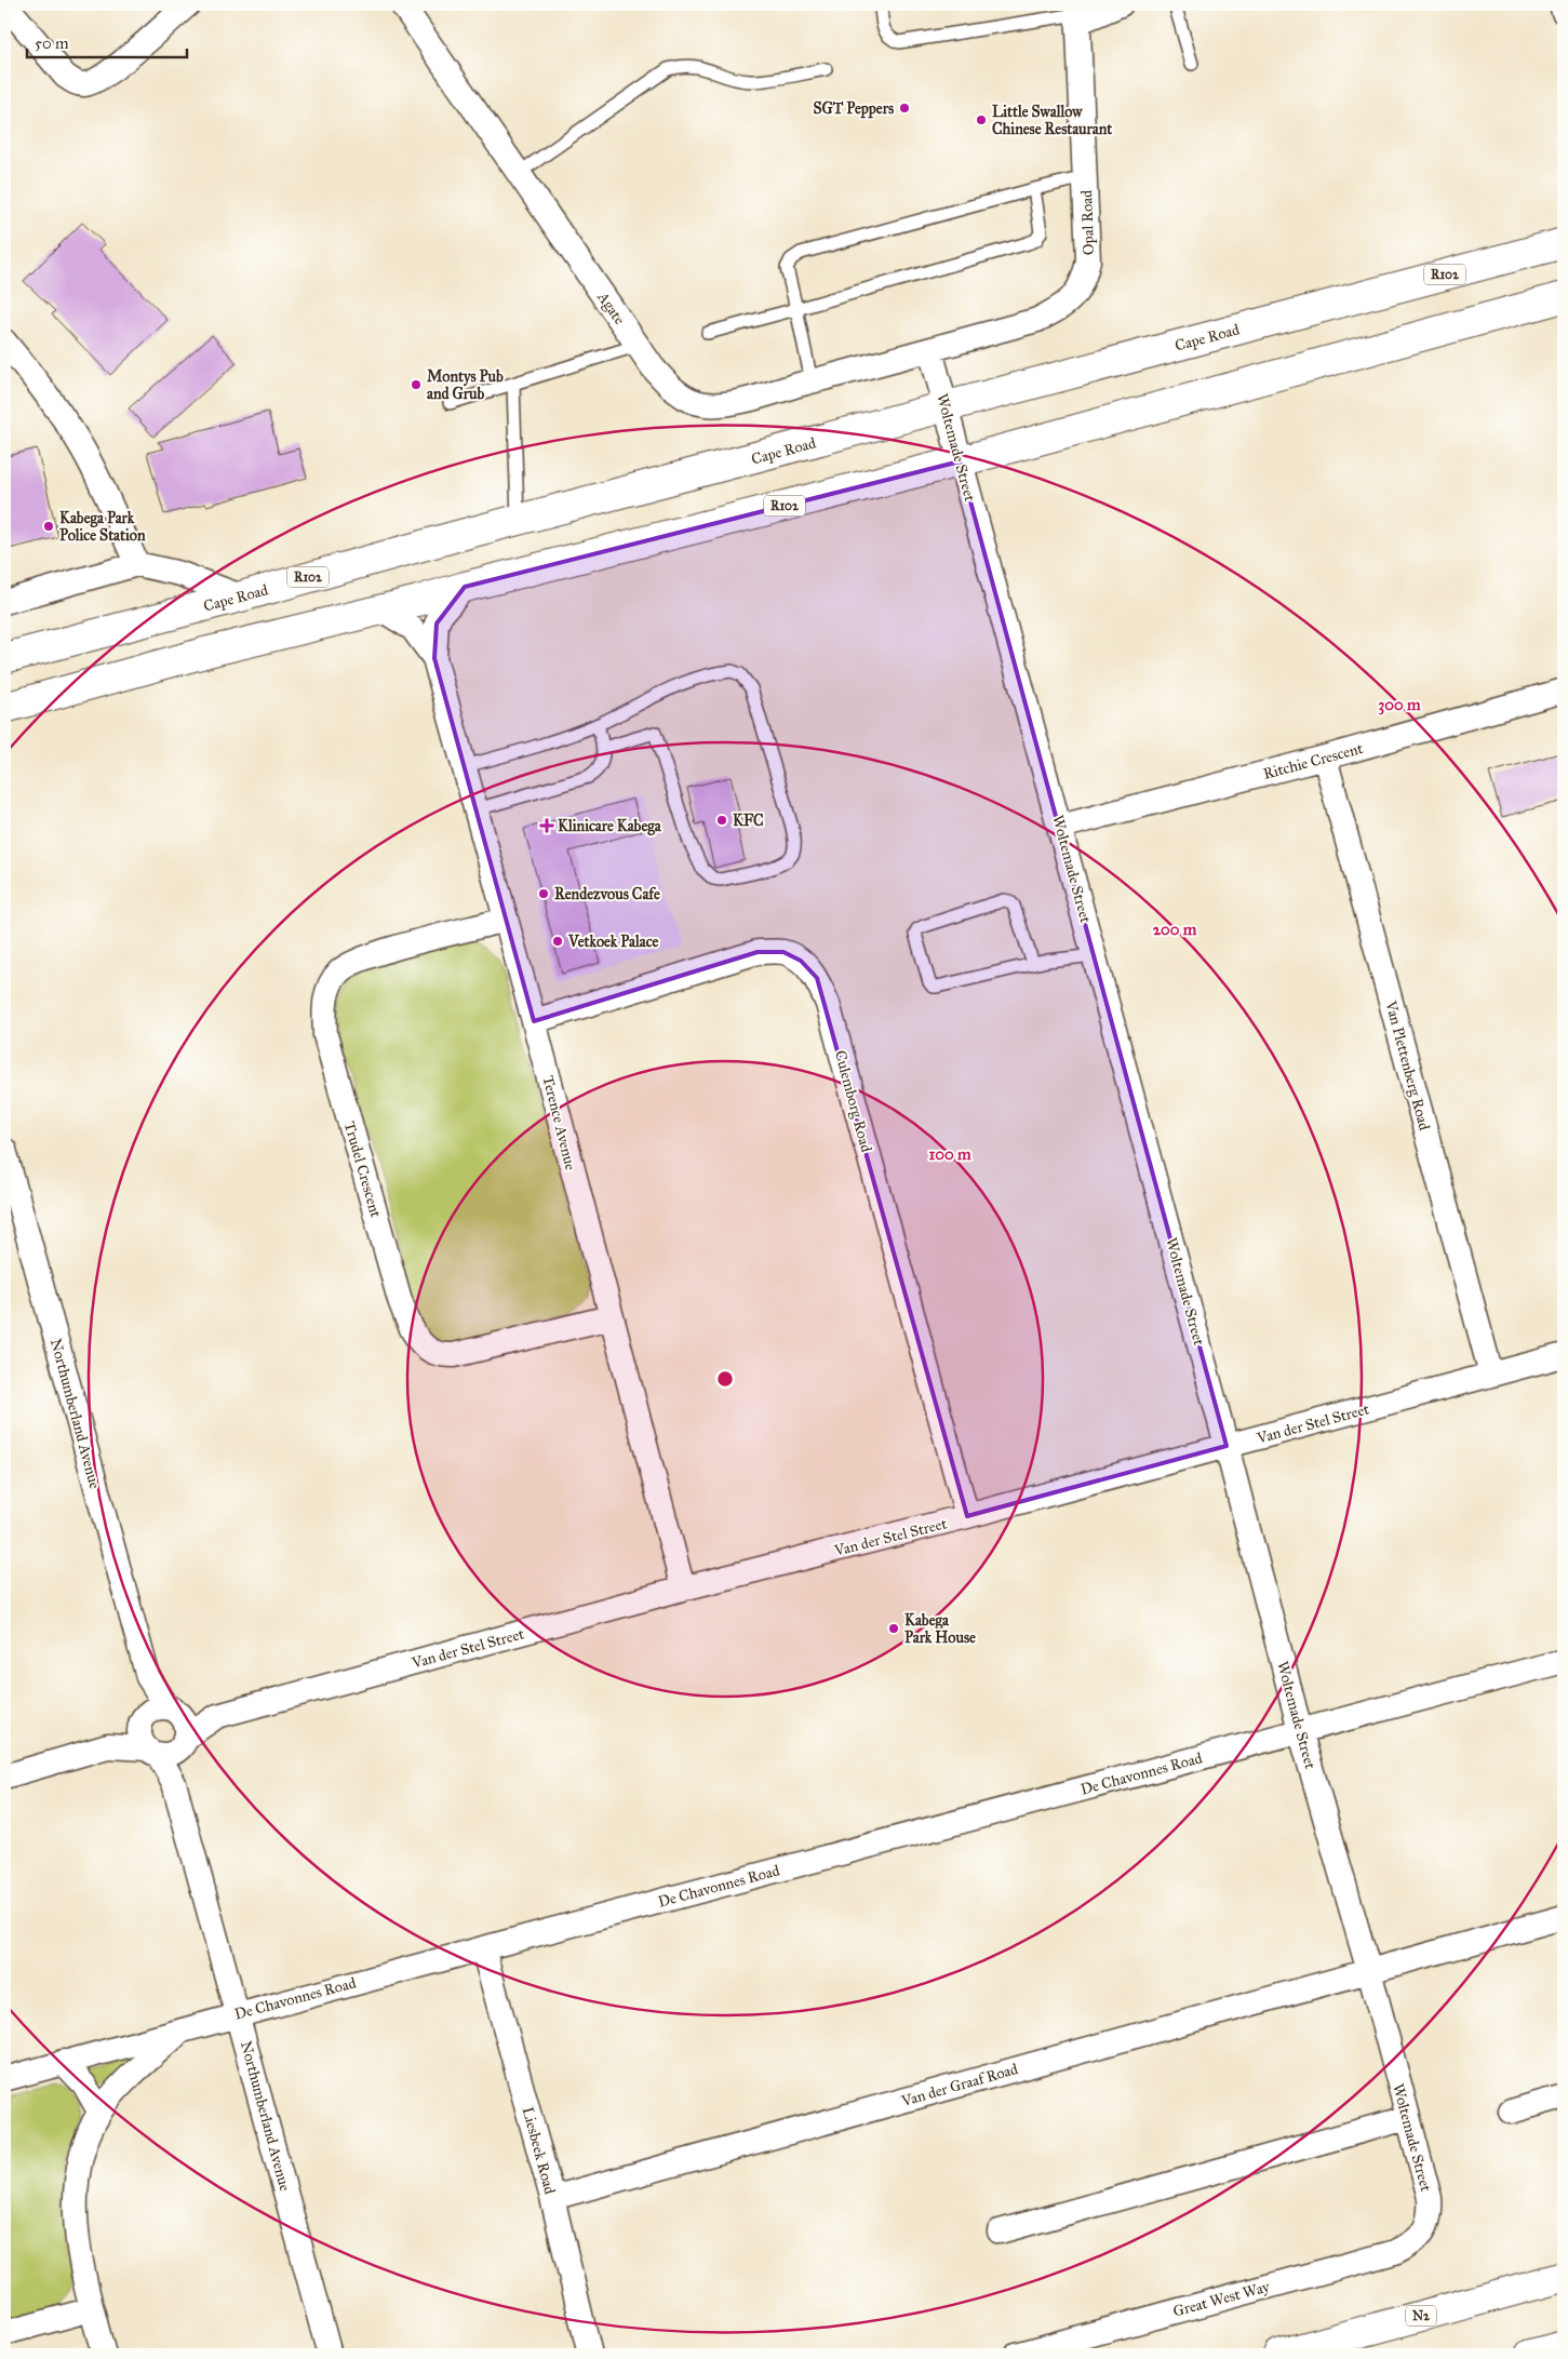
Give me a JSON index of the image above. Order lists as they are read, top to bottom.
{
  "streets": {
    "main road": ["R102", "Cape Road", "N2"],
    "street": [
      "Opal Road",
      "Agate",
      "Woltemade Street",
      "Ritchie Crescent",
      "Van Plettenberg Road",
      "Culemborg Road",
      "Terence Avenue",
      "Trudel Crescent",
      "Northumberland Avenue",
      "Van der Stel Street",
      "De Chavonnes Road",
      "Van der Graaf Road",
      "Liesbeek Road",
      "Great West Way"
    ]
  },
  "crossings": [
    ["Opal Road", "Agate"],
    ["Opal Road", "Woltemade Street"],
    ["R102", "Woltemade Street"],
    ["R102", "Terence Avenue"],
    ["Agate", "Woltemade Street"],
    ["Cape Road", "Woltemade Street"],
    ["Woltemade Street", "Ritchie Crescent"],
    ["Woltemade Street", "Van der Stel Street"],
    ["Woltemade Street", "De Chavonnes Road"],
    ["Woltemade Street", "Van der Graaf Road"],
    ["Woltemade Street", "Great West Way"],
    ["Ritchie Crescent", "Van Plettenberg Road"],
    ["Van Plettenberg Road", "Van der Stel Street"],
    ["Culemborg Road", "Terence Avenue"],
    ["Culemborg Road", "Van der Stel Street"],
    ["Terence Avenue", "Trudel Crescent"],
    ["Terence Avenue", "Van der Stel Street"],
    ["Northumberland Avenue", "Van der Stel Street"],
    ["Northumberland Avenue", "De Chavonnes Road"],
    ["De Chavonnes Road", "Liesbeek Road"],
    ["Van der Graaf Road", "Liesbeek Road"]
  ],
  "places": {
    "other": [
      "SGT Peppers",
      "Little Swallow Chinese Restaurant",
      "Montys Pub and Grub",
      "Kabega Park Police Station",
      "KFC",
      "Rendezvous Cafe",
      "Vetkoek Palace",
      "Kabega Park House"
    ],
    "health": ["Klinicare Kabega"]
  },
  "scale_bar": "50 m",
  "rings": ["300 m", "200 m", "100 m"]
}
